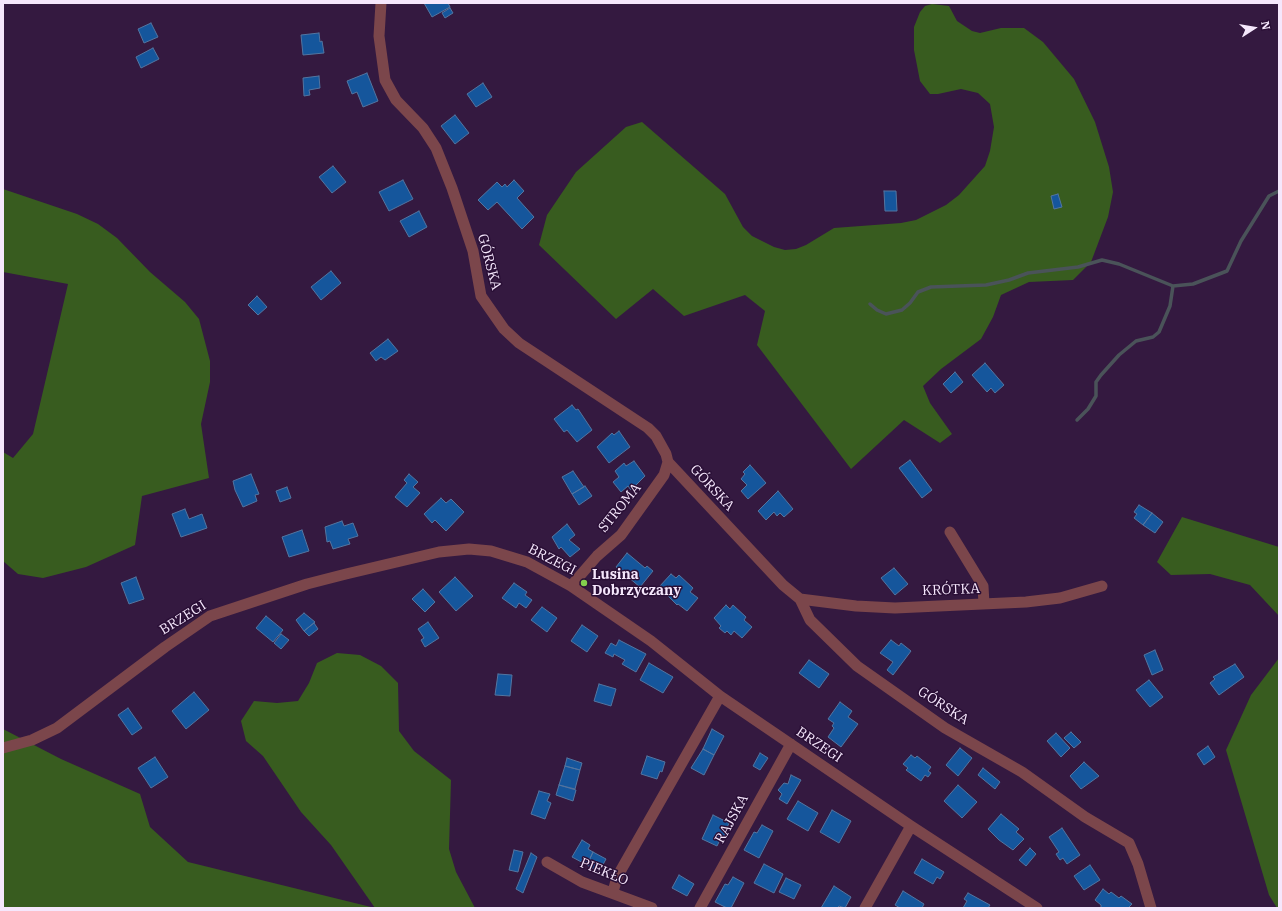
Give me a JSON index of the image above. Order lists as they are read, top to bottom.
{
  "streets": {
    "street": [
      "GÓRSKA",
      "STROMA",
      "BRZEGI",
      "KRÓTKA",
      "RAJSKA",
      "PIEKŁO"
    ]
  },
  "crossings": [
    ["GÓRSKA", "STROMA"],
    ["GÓRSKA", "KRÓTKA"],
    ["STROMA", "BRZEGI"],
    ["BRZEGI", "RAJSKA"]
  ],
  "places": ["Lusina Dobrzyczany"],
  "north": "right"
}
